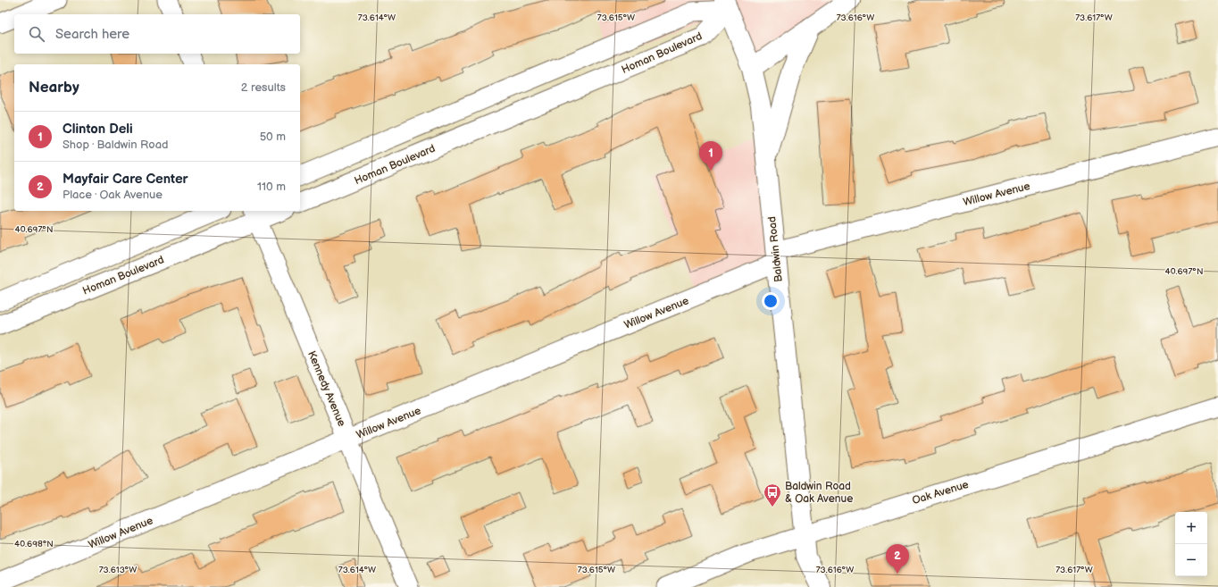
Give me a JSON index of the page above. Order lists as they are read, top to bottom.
{
  "streets": {
    "main road": ["Baldwin Road"],
    "street": [
      "Homan Boulevard",
      "Willow Avenue",
      "Kennedy Avenue",
      "Oak Avenue"
    ]
  },
  "crossings": [
    ["Homan Boulevard", "Baldwin Road"],
    ["Homan Boulevard", "Kennedy Avenue"],
    ["Willow Avenue", "Baldwin Road"],
    ["Willow Avenue", "Kennedy Avenue"],
    ["Baldwin Road", "Oak Avenue"]
  ],
  "places": {
    "bus stop": ["Baldwin Road & Oak Avenue"]
  },
  "page": {
    "search": "Search here",
    "heading": ["Nearby", "2 results"],
    "list": [
      {
        "mark": "1",
        "name": "Clinton Deli",
        "note": "Shop · Baldwin Road",
        "value": "50 m"
      },
      {
        "mark": "2",
        "name": "Mayfair Care Center",
        "note": "Place · Oak Avenue",
        "value": "110 m"
      }
    ],
    "pins": ["1", "2"],
    "map_buttons": ["+", "−"]
  },
  "coordinates": [
    "73.614°W",
    "73.615°W",
    "73.616°W",
    "73.617°W",
    "40.697°N",
    "40.698°N",
    "73.613°W"
  ]
}
